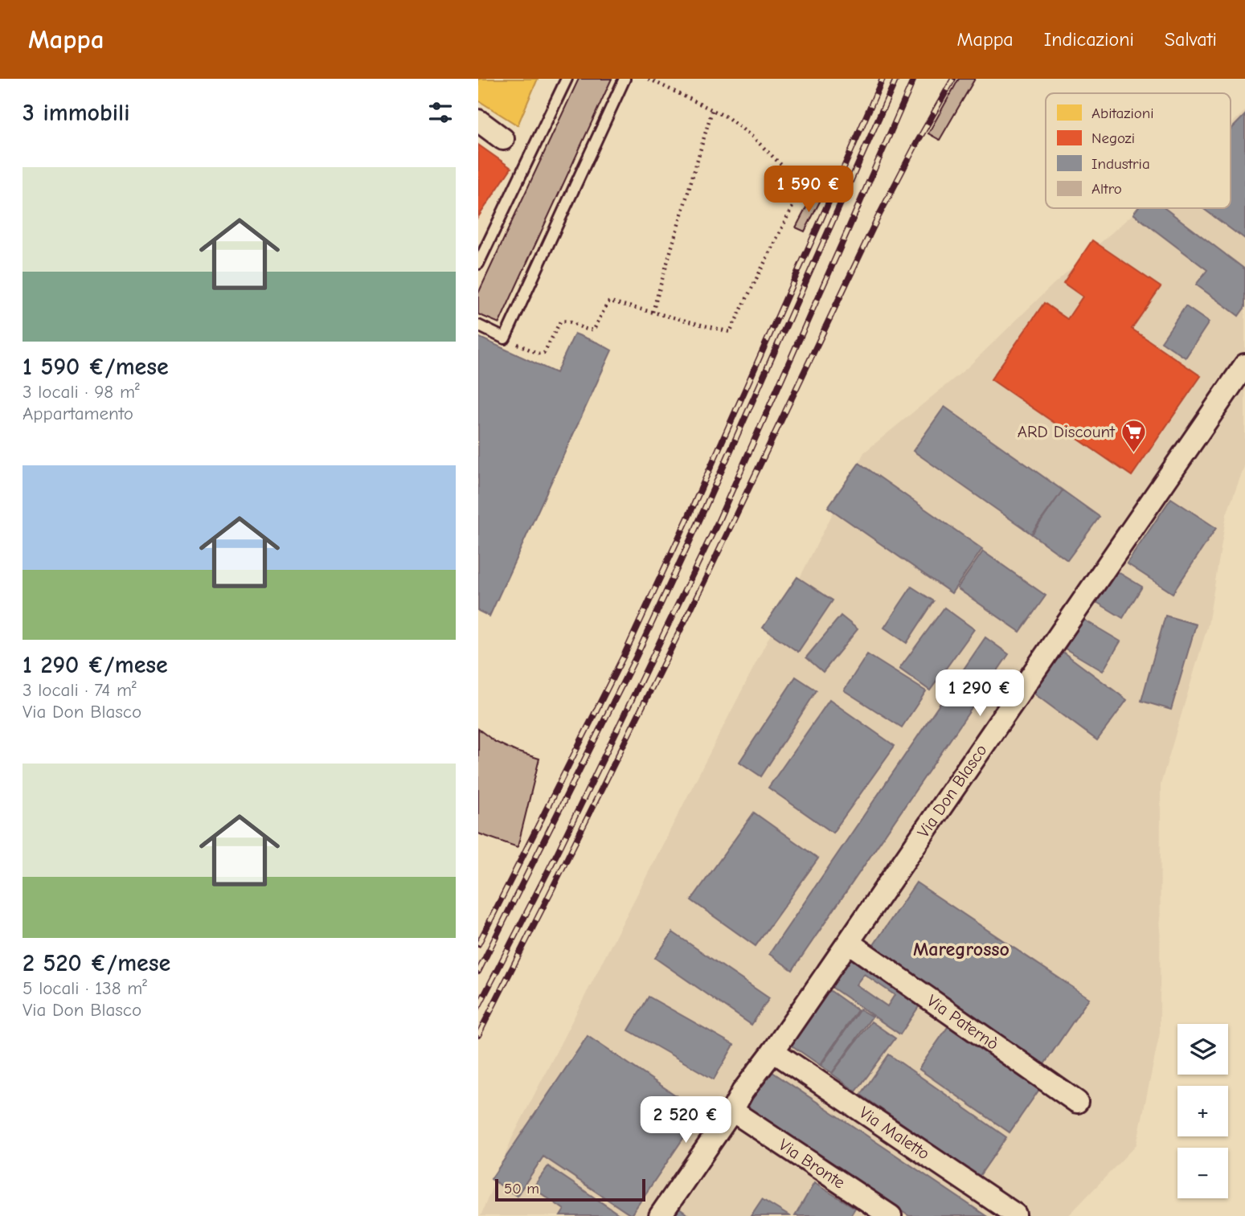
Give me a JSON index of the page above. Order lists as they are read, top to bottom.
{
  "streets": {
    "street": [
      "Via Don Blasco",
      "Via Paternò",
      "Via Maletto",
      "Via Bronte"
    ]
  },
  "crossings": [
    ["Via Don Blasco", "Via Paternò"],
    ["Via Don Blasco", "Via Maletto"],
    ["Via Don Blasco", "Via Bronte"]
  ],
  "districts": ["Maregrosso"],
  "places": {
    "supermarket": ["ARD Discount"]
  },
  "legend": [
    "Abitazioni",
    "Negozi",
    "Industria",
    "Altro"
  ],
  "scale_bar": "50 m",
  "page": {
    "header": "Mappa",
    "nav": ["Mappa", "Indicazioni", "Salvati"],
    "heading": "3 immobili",
    "list": [
      {
        "name": "1 590 €/mese",
        "note": "3 locali · 98 m² · Appartamento"
      },
      {
        "name": "1 290 €/mese",
        "note": "3 locali · 74 m² · Via Don Blasco"
      },
      {
        "name": "2 520 €/mese",
        "note": "5 locali · 138 m² · Via Don Blasco"
      }
    ],
    "price": ["1 590 €", "1 290 €", "2 520 €"],
    "map_buttons": ["+", "−"],
    "scale": "50 m"
  }
}
